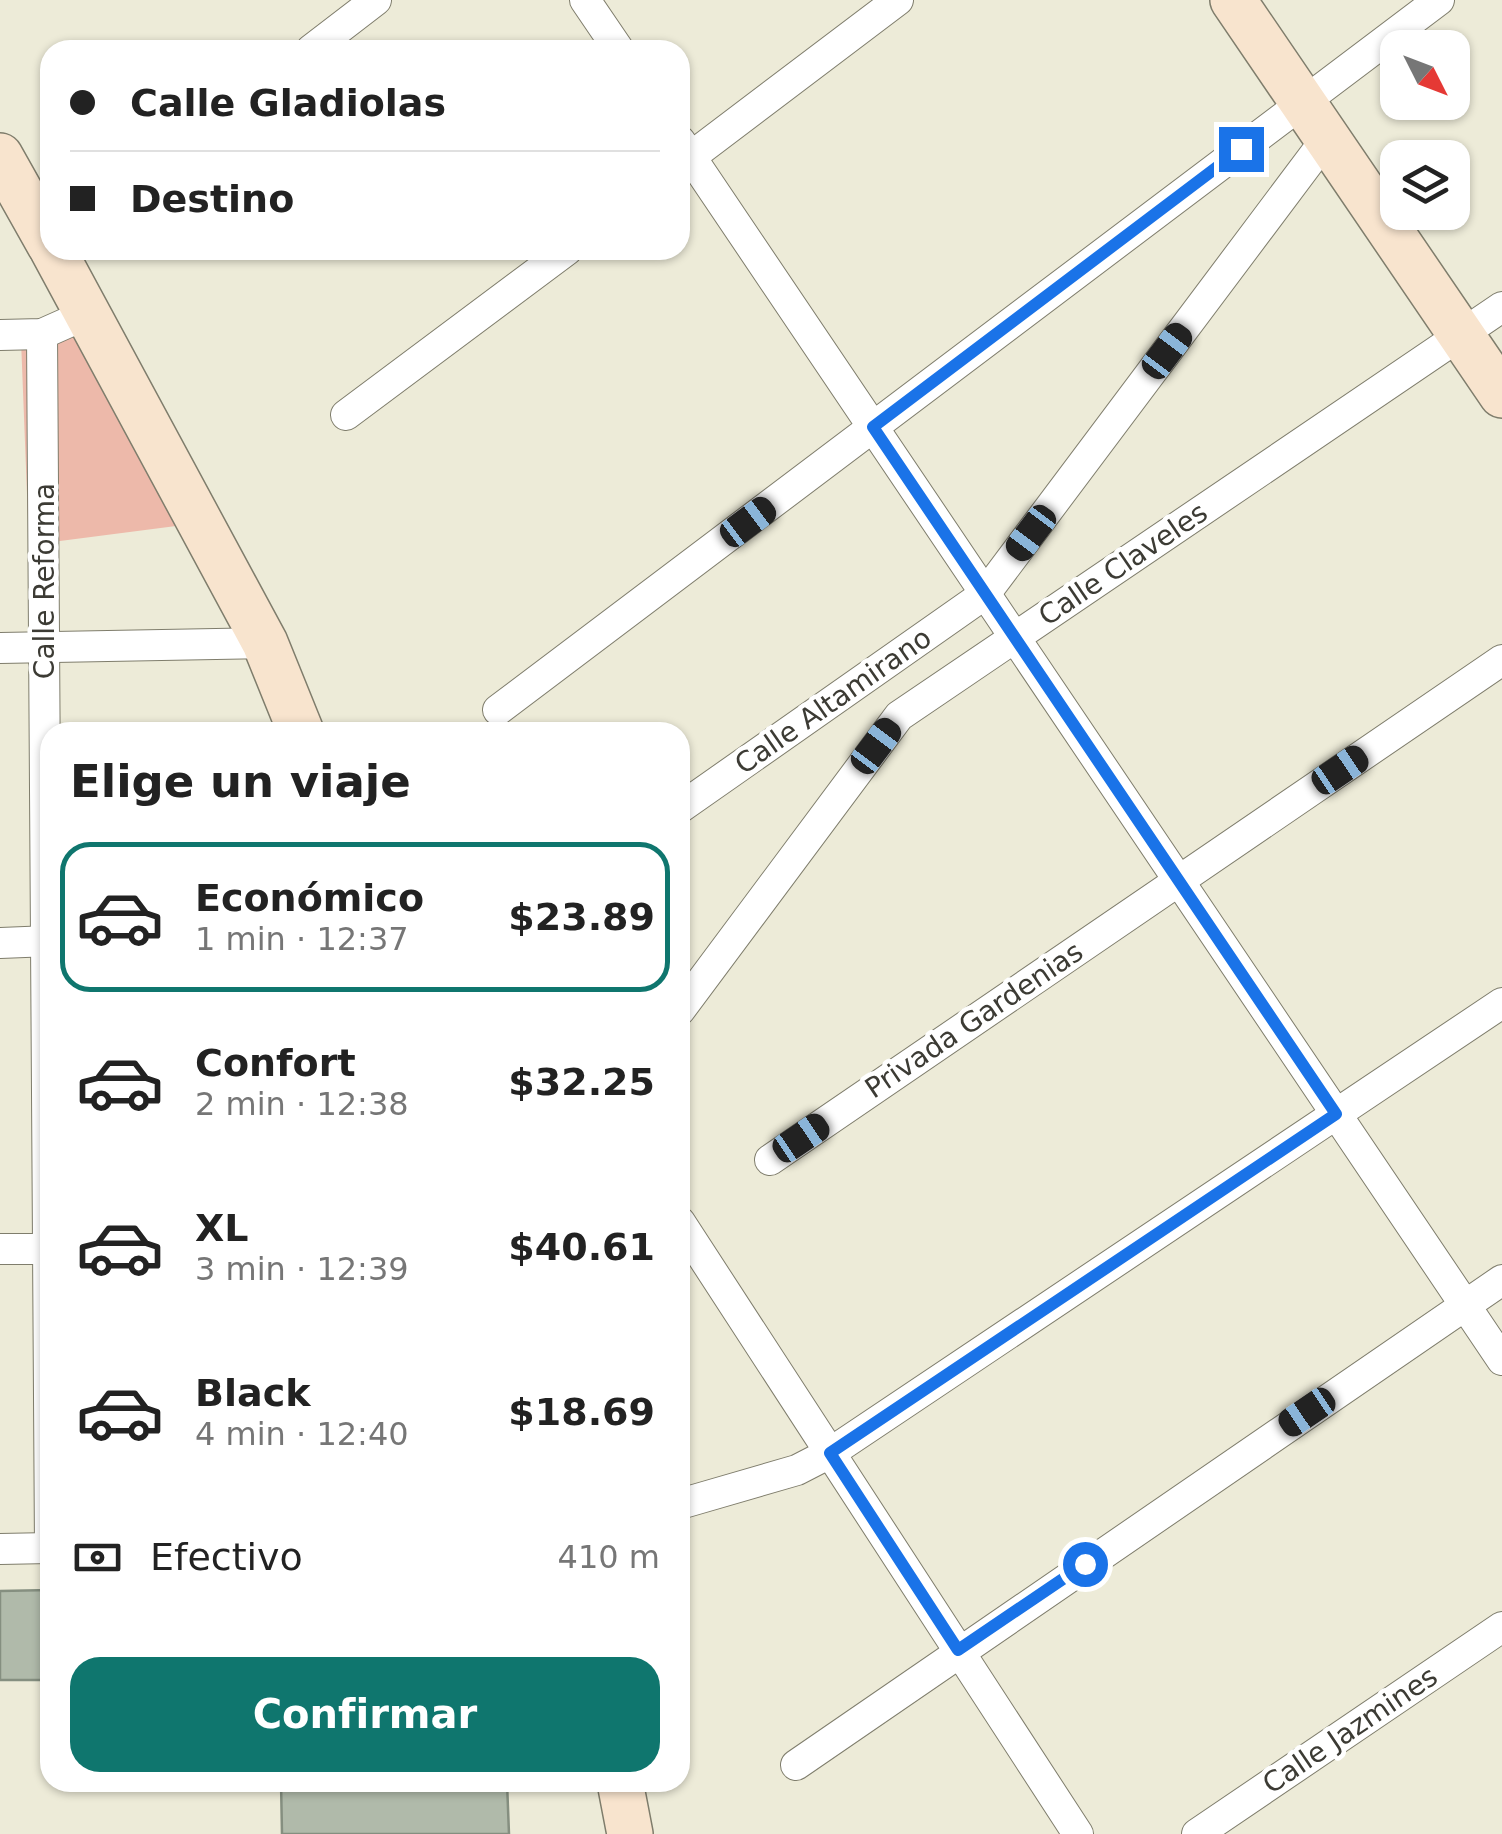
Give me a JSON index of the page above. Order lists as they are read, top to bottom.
{
  "streets": {
    "street": [
      "Calle Claveles",
      "Calle Reforma",
      "Calle Altamirano",
      "Privada Gardenias",
      "Calle Jazmines"
    ]
  },
  "north": "bottom right",
  "page": {
    "banner": ["Calle Gladiolas", "Destino"],
    "heading": "Elige un viaje",
    "list": [
      {
        "name": "Económico",
        "note": "1 min · 12:37",
        "value": "$23.89"
      },
      {
        "name": "Confort",
        "note": "2 min · 12:38",
        "value": "$32.25"
      },
      {
        "name": "XL",
        "note": "3 min · 12:39",
        "value": "$40.61"
      },
      {
        "name": "Black",
        "note": "4 min · 12:40",
        "value": "$18.69"
      }
    ],
    "pay": ["Efectivo", "410 m"],
    "buttons": "Confirmar"
  }
}
